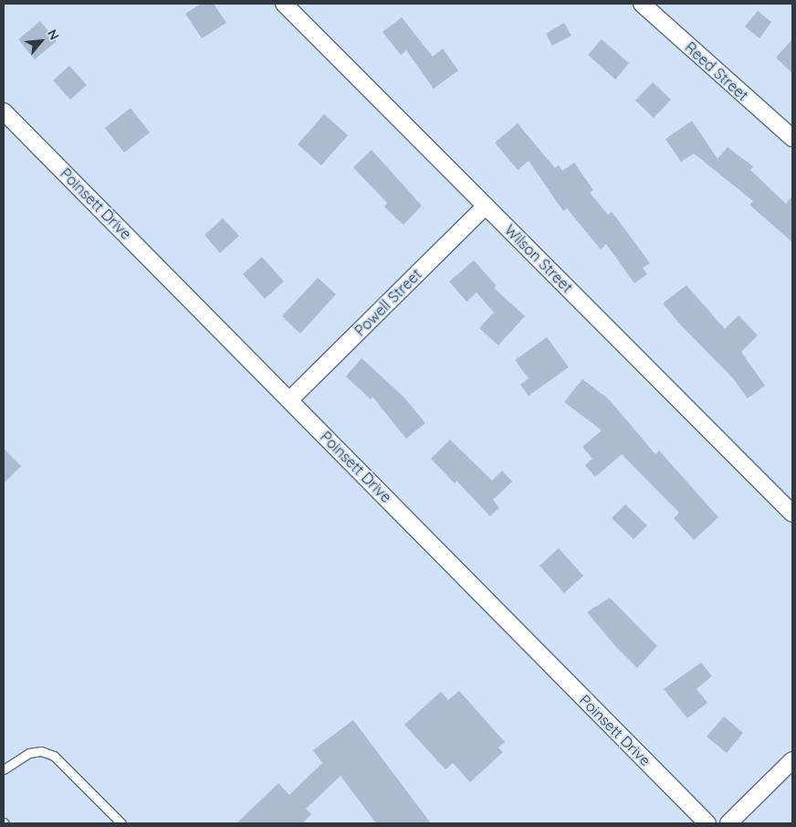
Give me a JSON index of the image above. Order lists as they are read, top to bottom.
{
  "streets": {
    "street": [
      "Reed Street",
      "Poinsett Drive",
      "Wilson Street",
      "Powell Street"
    ]
  },
  "crossings": [
    ["Poinsett Drive", "Powell Street"],
    ["Wilson Street", "Powell Street"]
  ],
  "north": "top right"
}
